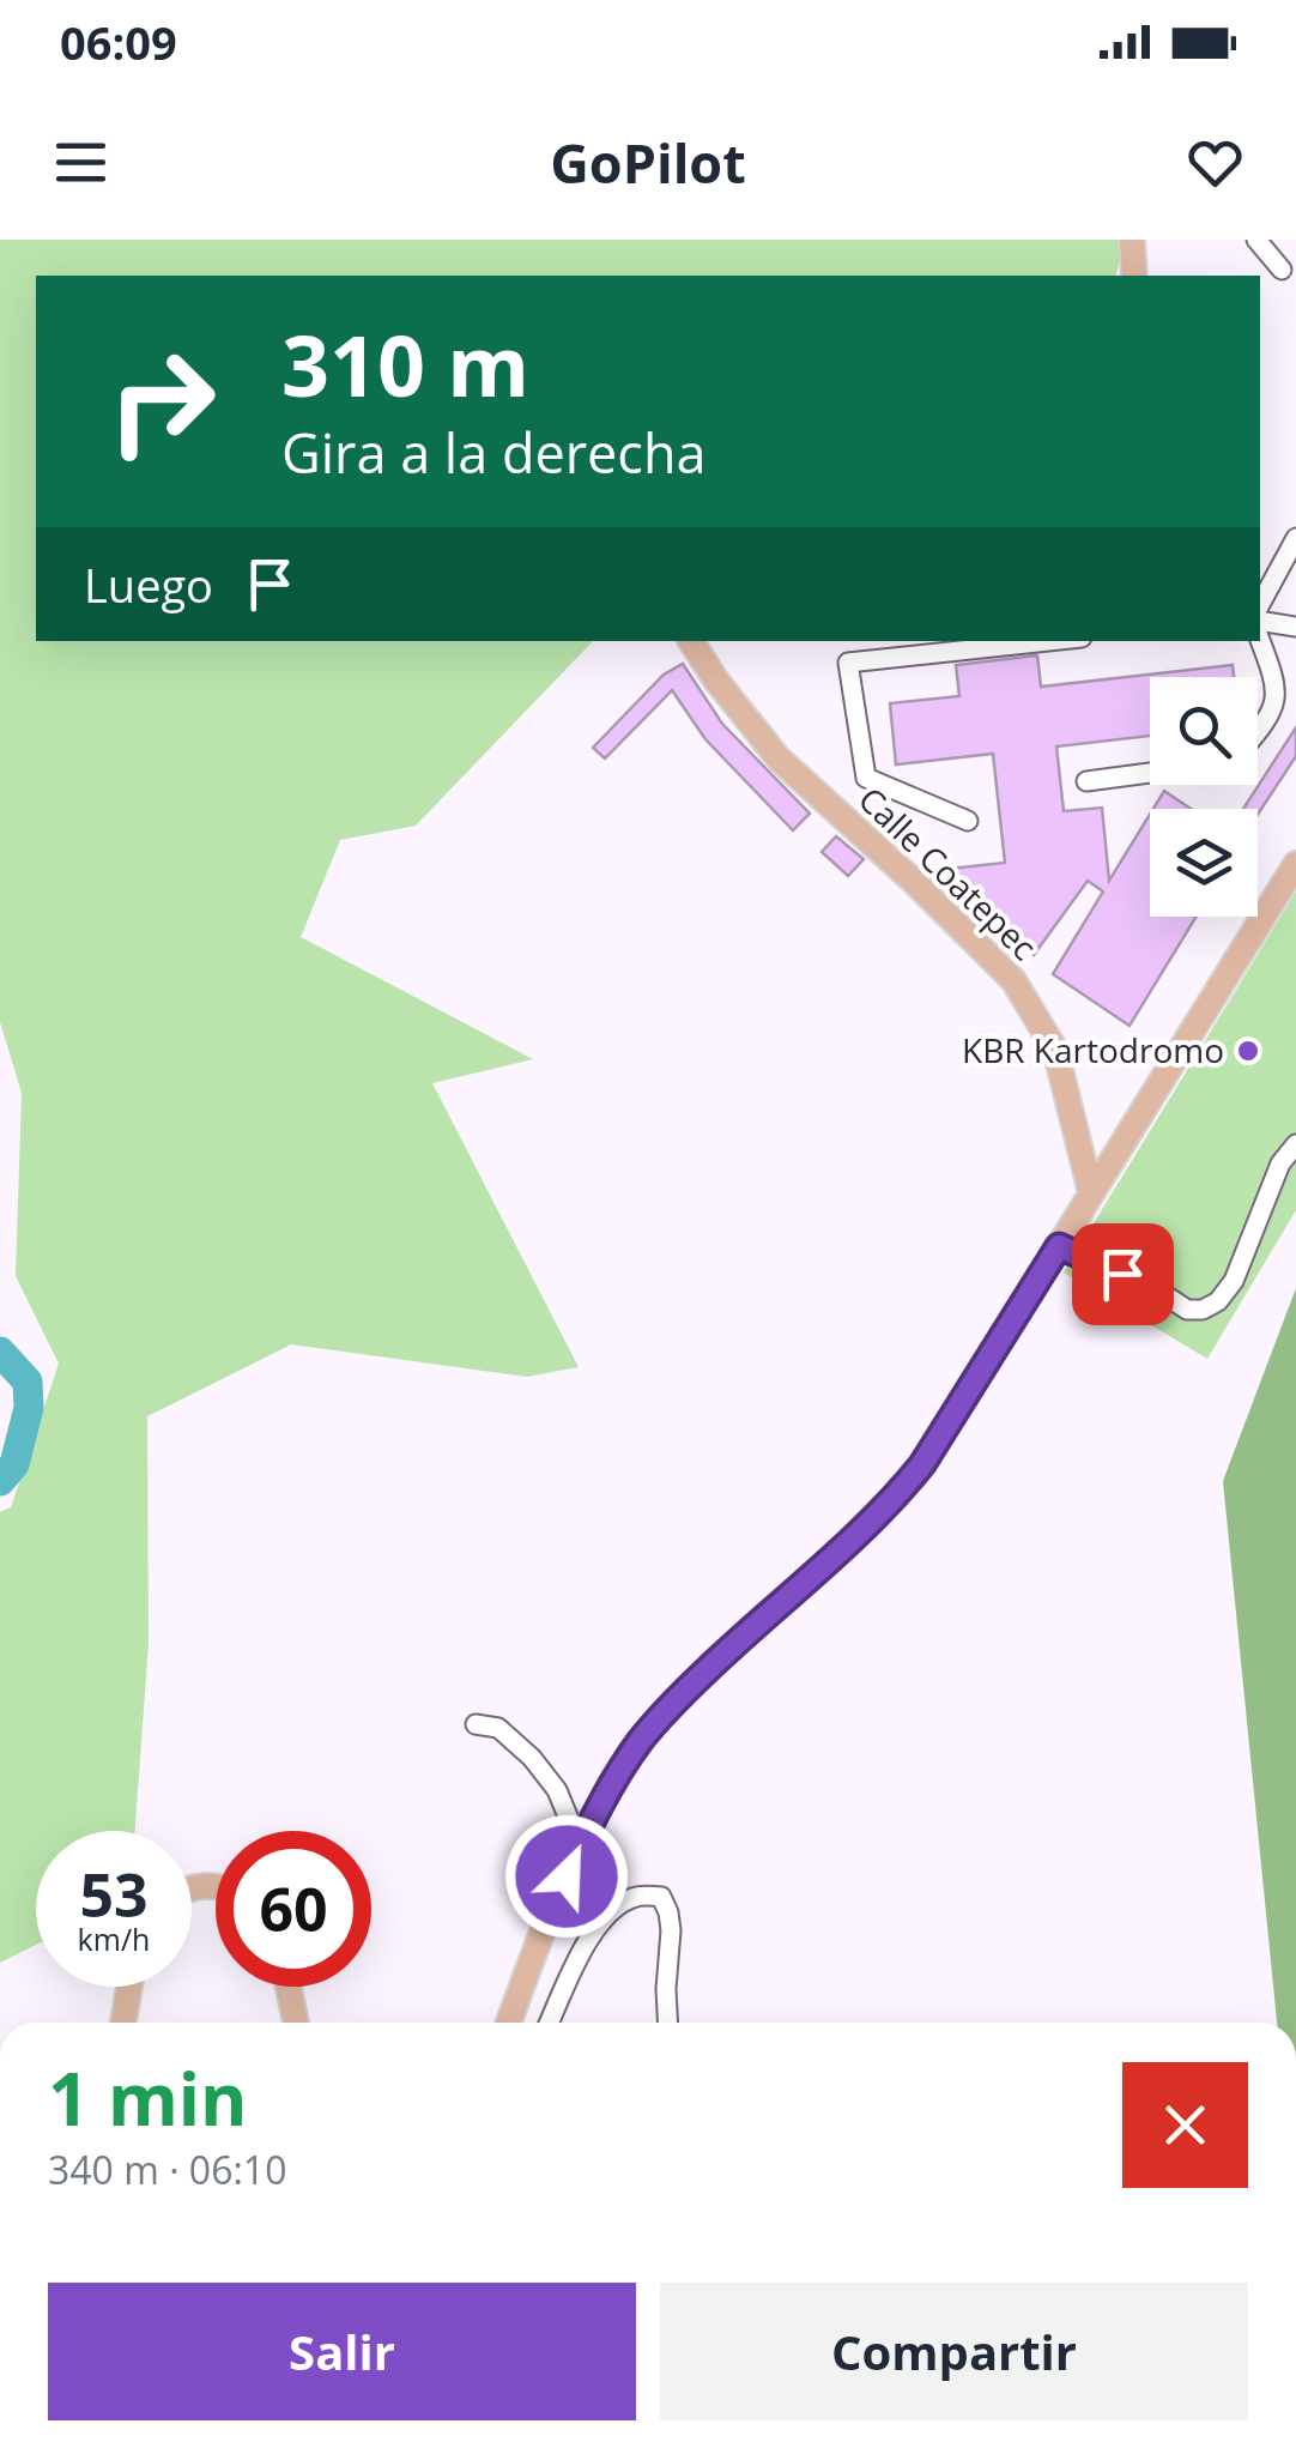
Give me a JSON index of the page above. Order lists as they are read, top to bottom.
{
  "streets": {
    "main road": ["Calle Coatepec"]
  },
  "places": ["KBR Kartodromo"],
  "page": {
    "status": "06:09",
    "header": "GoPilot",
    "turn": ["310 m", "Gira a la derecha"],
    "then": "Luego",
    "speed": "53 km/h",
    "limit": "60",
    "heading": ["1 min", "340 m · 06:10"],
    "buttons": ["Salir", "Compartir"]
  }
}
